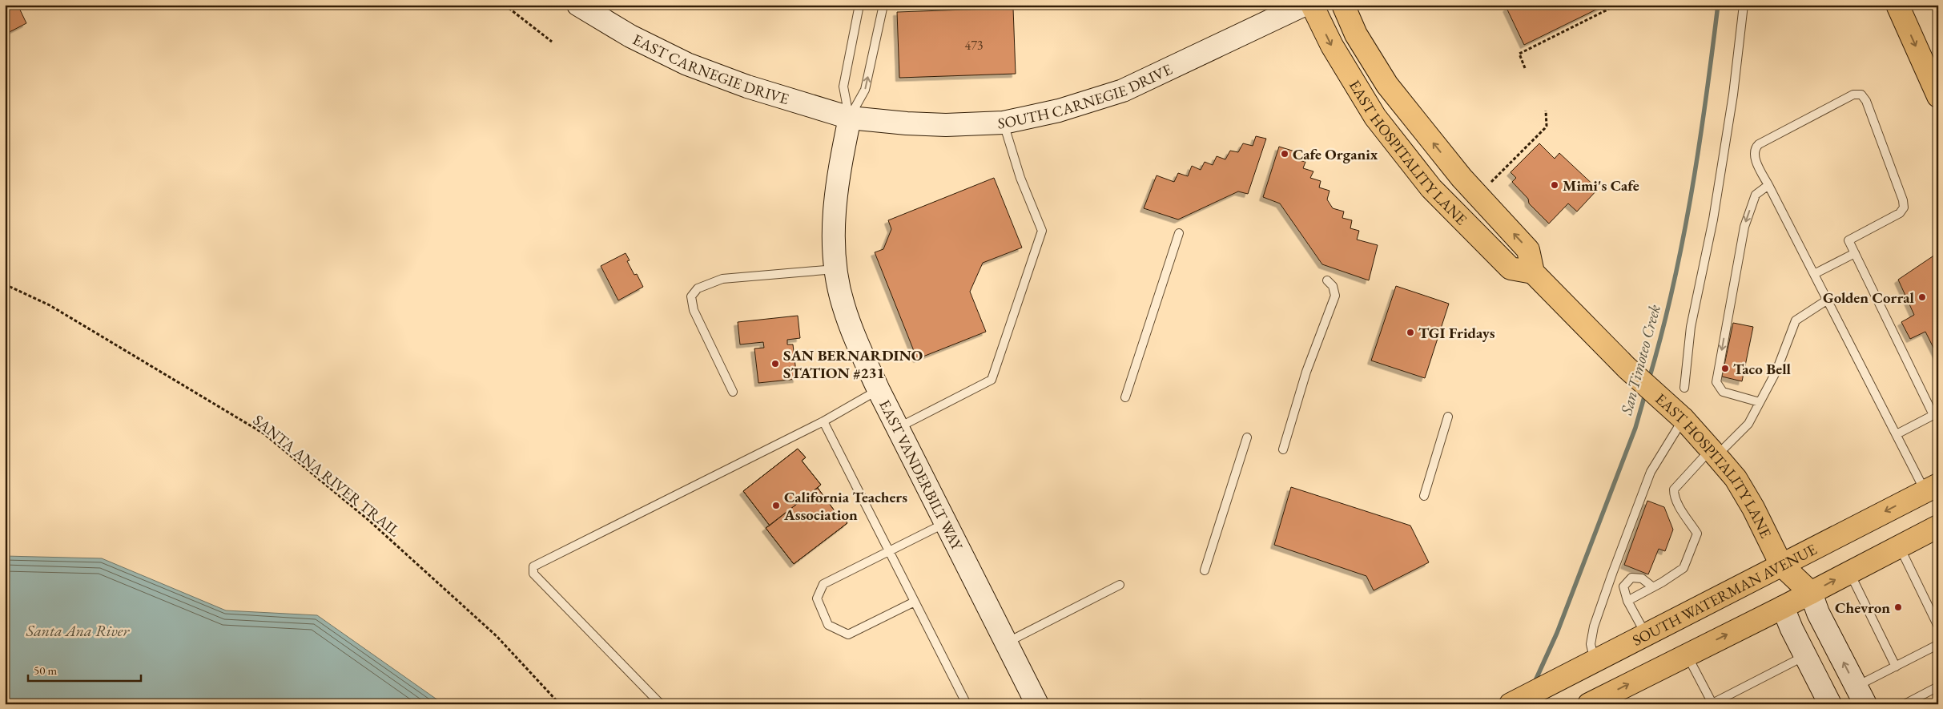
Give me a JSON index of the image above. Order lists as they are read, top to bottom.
{
  "streets": {
    "main road": ["EAST HOSPITALITY LANE", "SOUTH WATERMAN AVENUE"],
    "street": ["EAST CARNEGIE DRIVE", "SOUTH CARNEGIE DRIVE", "EAST VANDERBILT WAY"],
    "path": ["SANTA ANA RIVER TRAIL"]
  },
  "crossings": [
    ["EAST CARNEGIE DRIVE", "SOUTH CARNEGIE DRIVE"],
    ["EAST CARNEGIE DRIVE", "EAST VANDERBILT WAY"],
    ["SOUTH CARNEGIE DRIVE", "EAST VANDERBILT WAY"],
    ["EAST HOSPITALITY LANE", "SOUTH WATERMAN AVENUE"]
  ],
  "water": ["San Timoteo Creek", "Santa Ana River"],
  "places": [
    "Cafe Organix",
    "Mimi's Cafe",
    "Golden Corral",
    "TGI Fridays",
    "SAN BERNARDINO STATION #231",
    "Taco Bell",
    "California Teachers Association",
    "Chevron"
  ],
  "house_numbers": ["473"],
  "scale_bar": "50 m"
}
